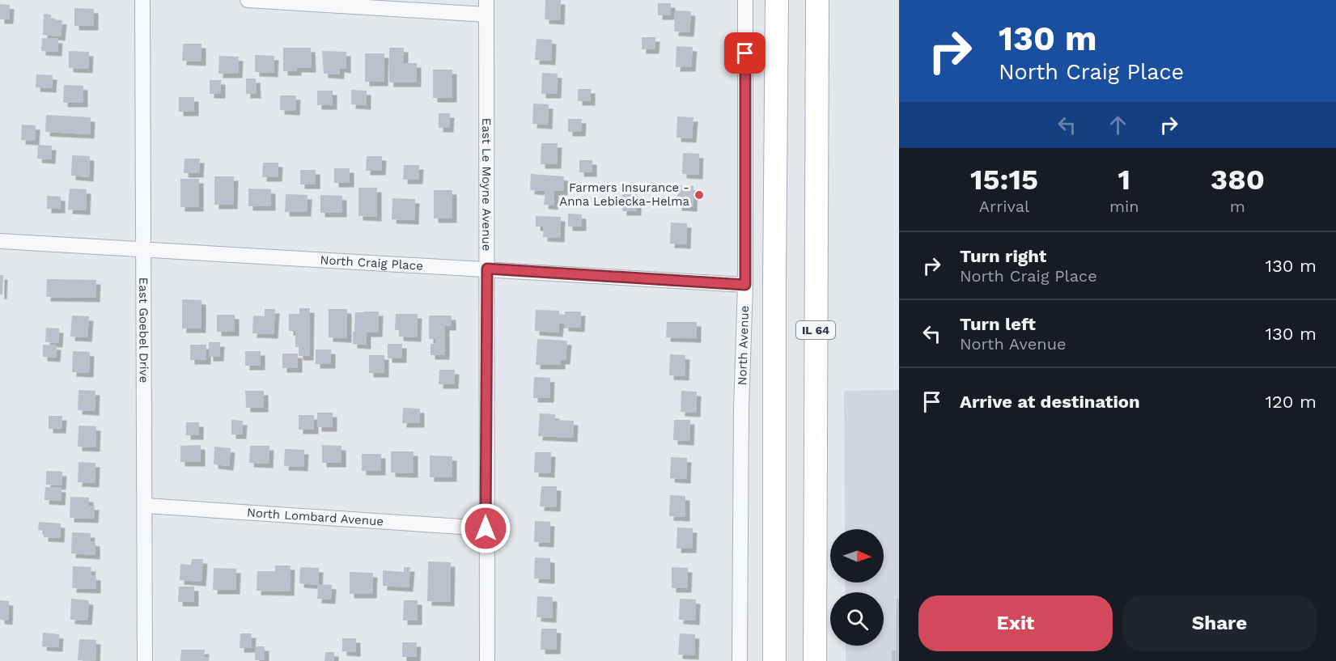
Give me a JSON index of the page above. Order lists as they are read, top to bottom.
{
  "streets": {
    "main road": ["IL 64"],
    "street": [
      "East Le Moyne Avenue",
      "North Craig Place",
      "East Goebel Drive",
      "North Avenue",
      "North Lombard Avenue"
    ]
  },
  "crossings": [
    ["East Le Moyne Avenue", "North Craig Place"],
    ["East Le Moyne Avenue", "North Lombard Avenue"],
    ["North Craig Place", "East Goebel Drive"],
    ["North Craig Place", "North Avenue"],
    ["East Goebel Drive", "North Lombard Avenue"]
  ],
  "places": ["Farmers Insurance - Anna Lebiecka-Helma"],
  "north": "right",
  "page": {
    "turn": ["130 m", "North Craig Place"],
    "eta": [
      "15:15",
      "Arrival",
      "1",
      "min",
      "380",
      "m"
    ],
    "list": [
      {
        "name": "Turn right",
        "note": "North Craig Place",
        "value": "130 m"
      },
      {
        "name": "Turn left",
        "note": "North Avenue",
        "value": "130 m"
      },
      {
        "name": "Arrive at destination",
        "value": "120 m"
      }
    ],
    "buttons": ["Exit", "Share"]
  }
}
